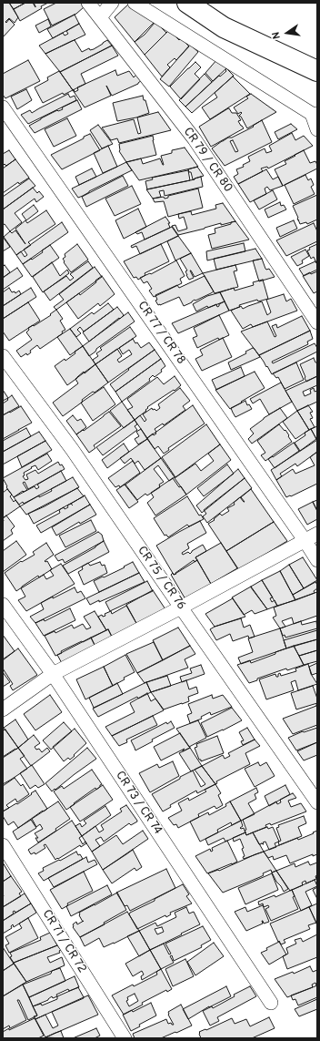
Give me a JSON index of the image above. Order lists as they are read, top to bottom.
{
  "streets": {
    "street": [
      "CR 79 / CR 80",
      "CR 77 / CR 78",
      "CR 75 / CR 76",
      "CR 73 / CR 74",
      "CR 71 / CR 72"
    ]
  },
  "north": "left"
}
